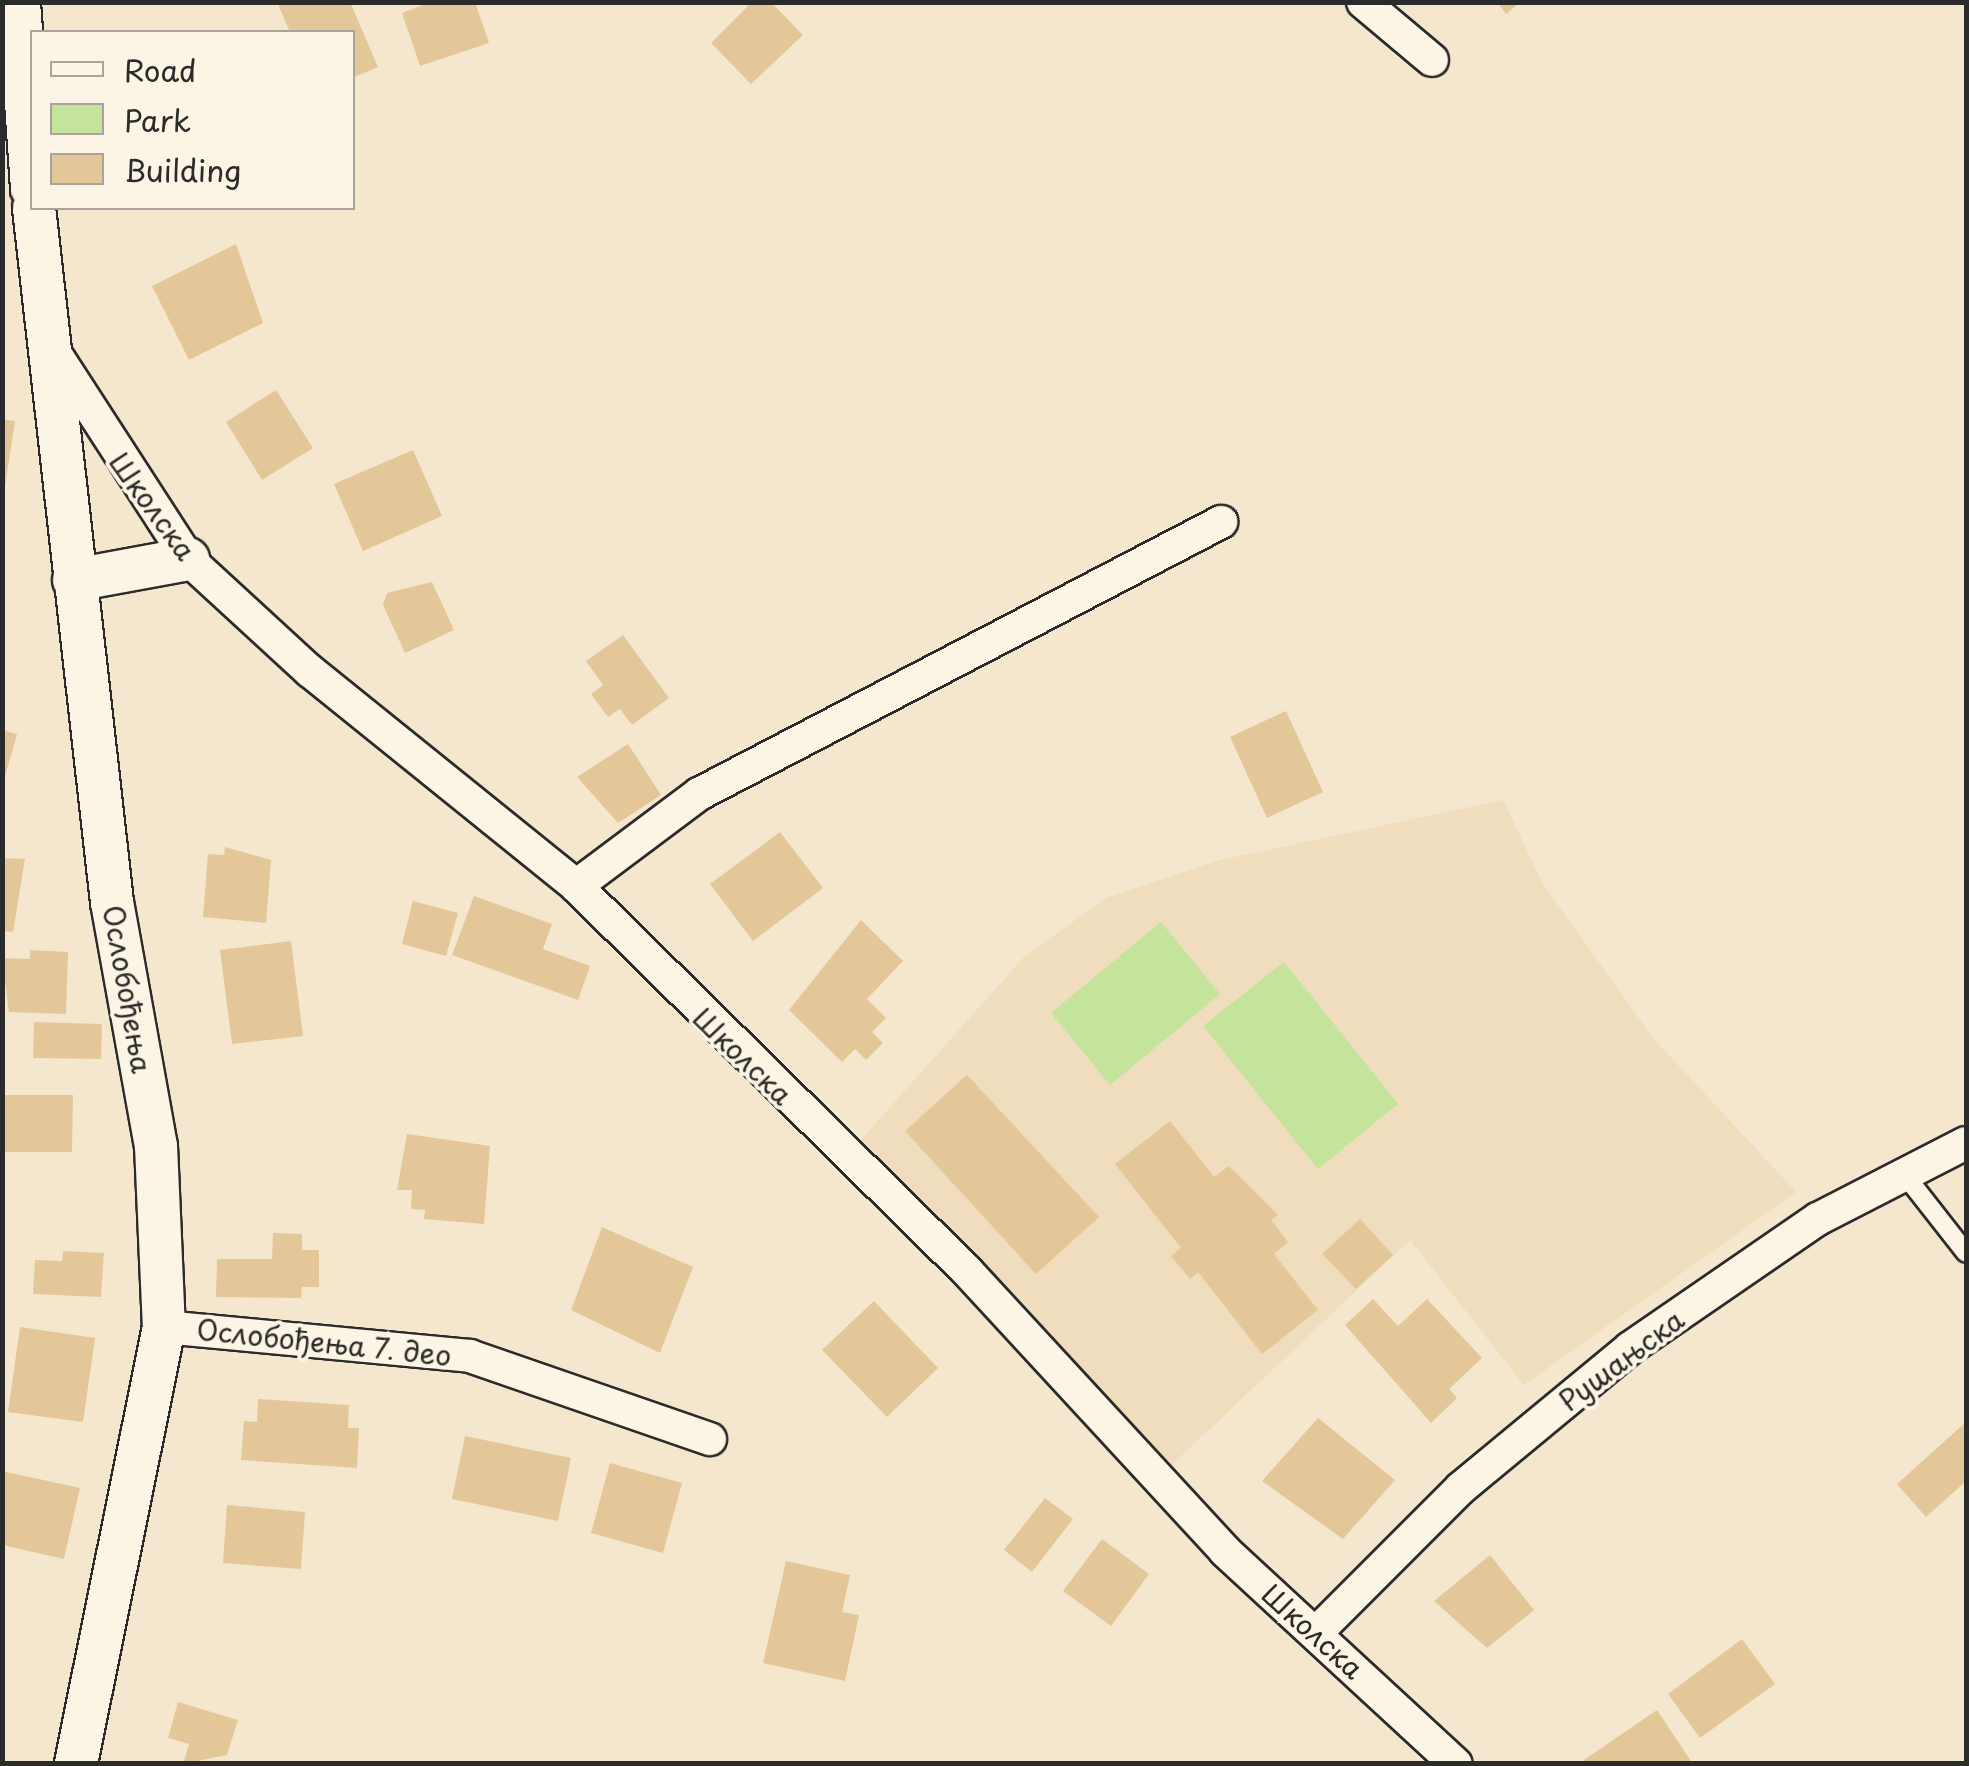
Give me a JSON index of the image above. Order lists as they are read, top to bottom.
{
  "streets": {
    "street": [
      "Школска",
      "Ослобођења",
      "Ослобођења 7. део",
      "Рушањска"
    ]
  },
  "crossings": [
    ["Школска", "Ослобођења"],
    ["Школска", "Рушањска"],
    ["Ослобођења", "Ослобођења 7. део"]
  ],
  "legend": ["Road", "Park", "Building"]
}
